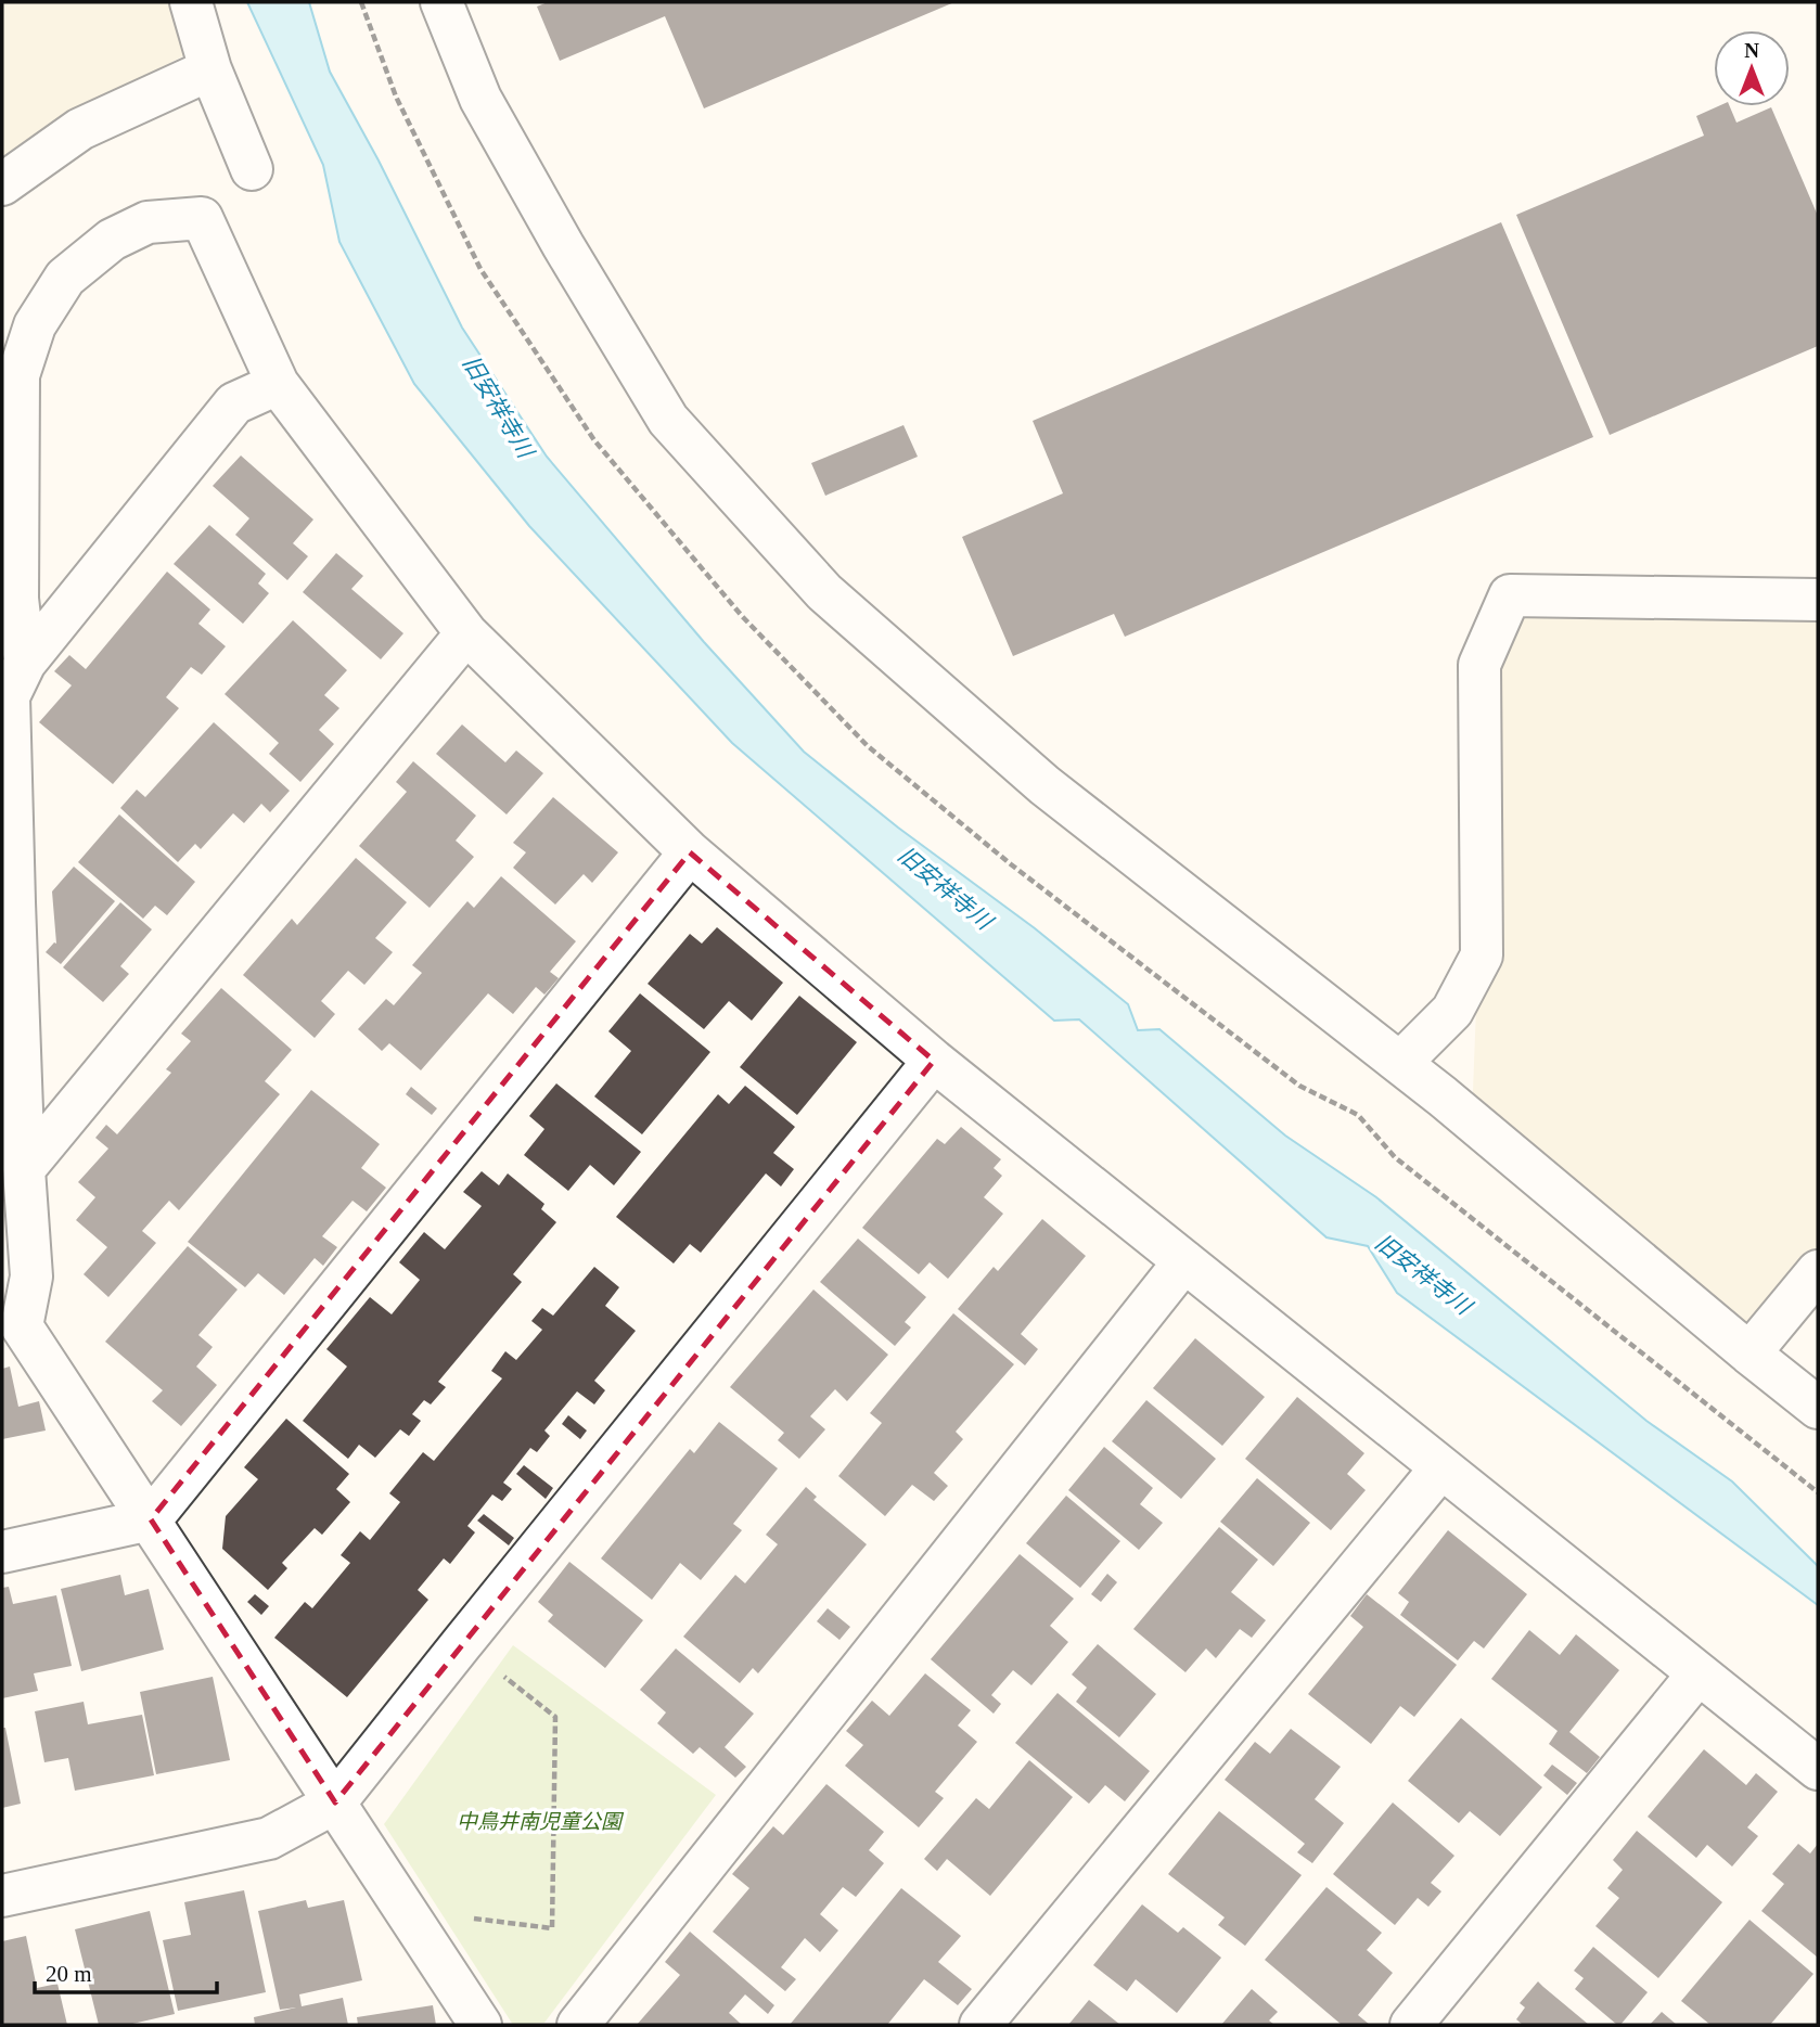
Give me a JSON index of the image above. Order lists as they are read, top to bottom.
{
  "water": ["旧安祥寺川"],
  "parks": ["中鳥井南児童公園"],
  "scale_bar": "20 m",
  "north": "top"
}
